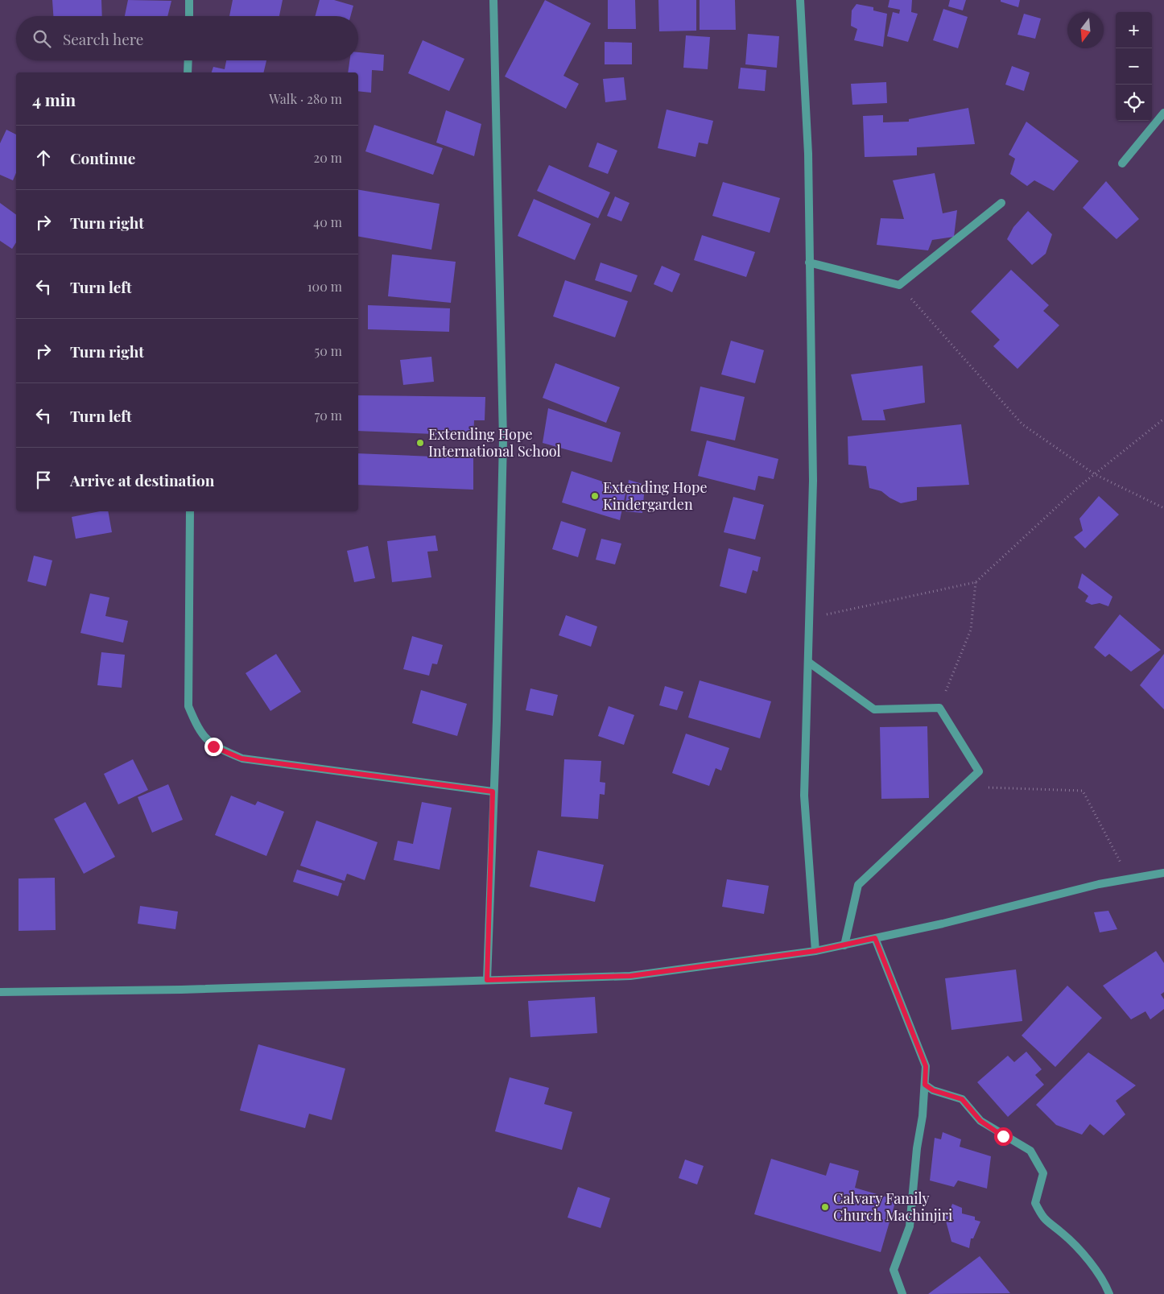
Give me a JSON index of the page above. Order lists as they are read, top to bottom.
{
  "places": ["Extending Hope International School", "Extending Hope Kindergarden", "Calvary Family Church Machinjiri"],
  "north": "bottom",
  "page": {
    "map_buttons": ["+", "−"],
    "search": "Search here",
    "heading": ["4 min", "Walk · 280 m"],
    "list": [
      ["Continue", "20 m"],
      ["Turn right", "40 m"],
      ["Turn left", "100 m"],
      ["Turn right", "50 m"],
      ["Turn left", "70 m"],
      "Arrive at destination"
    ]
  }
}
